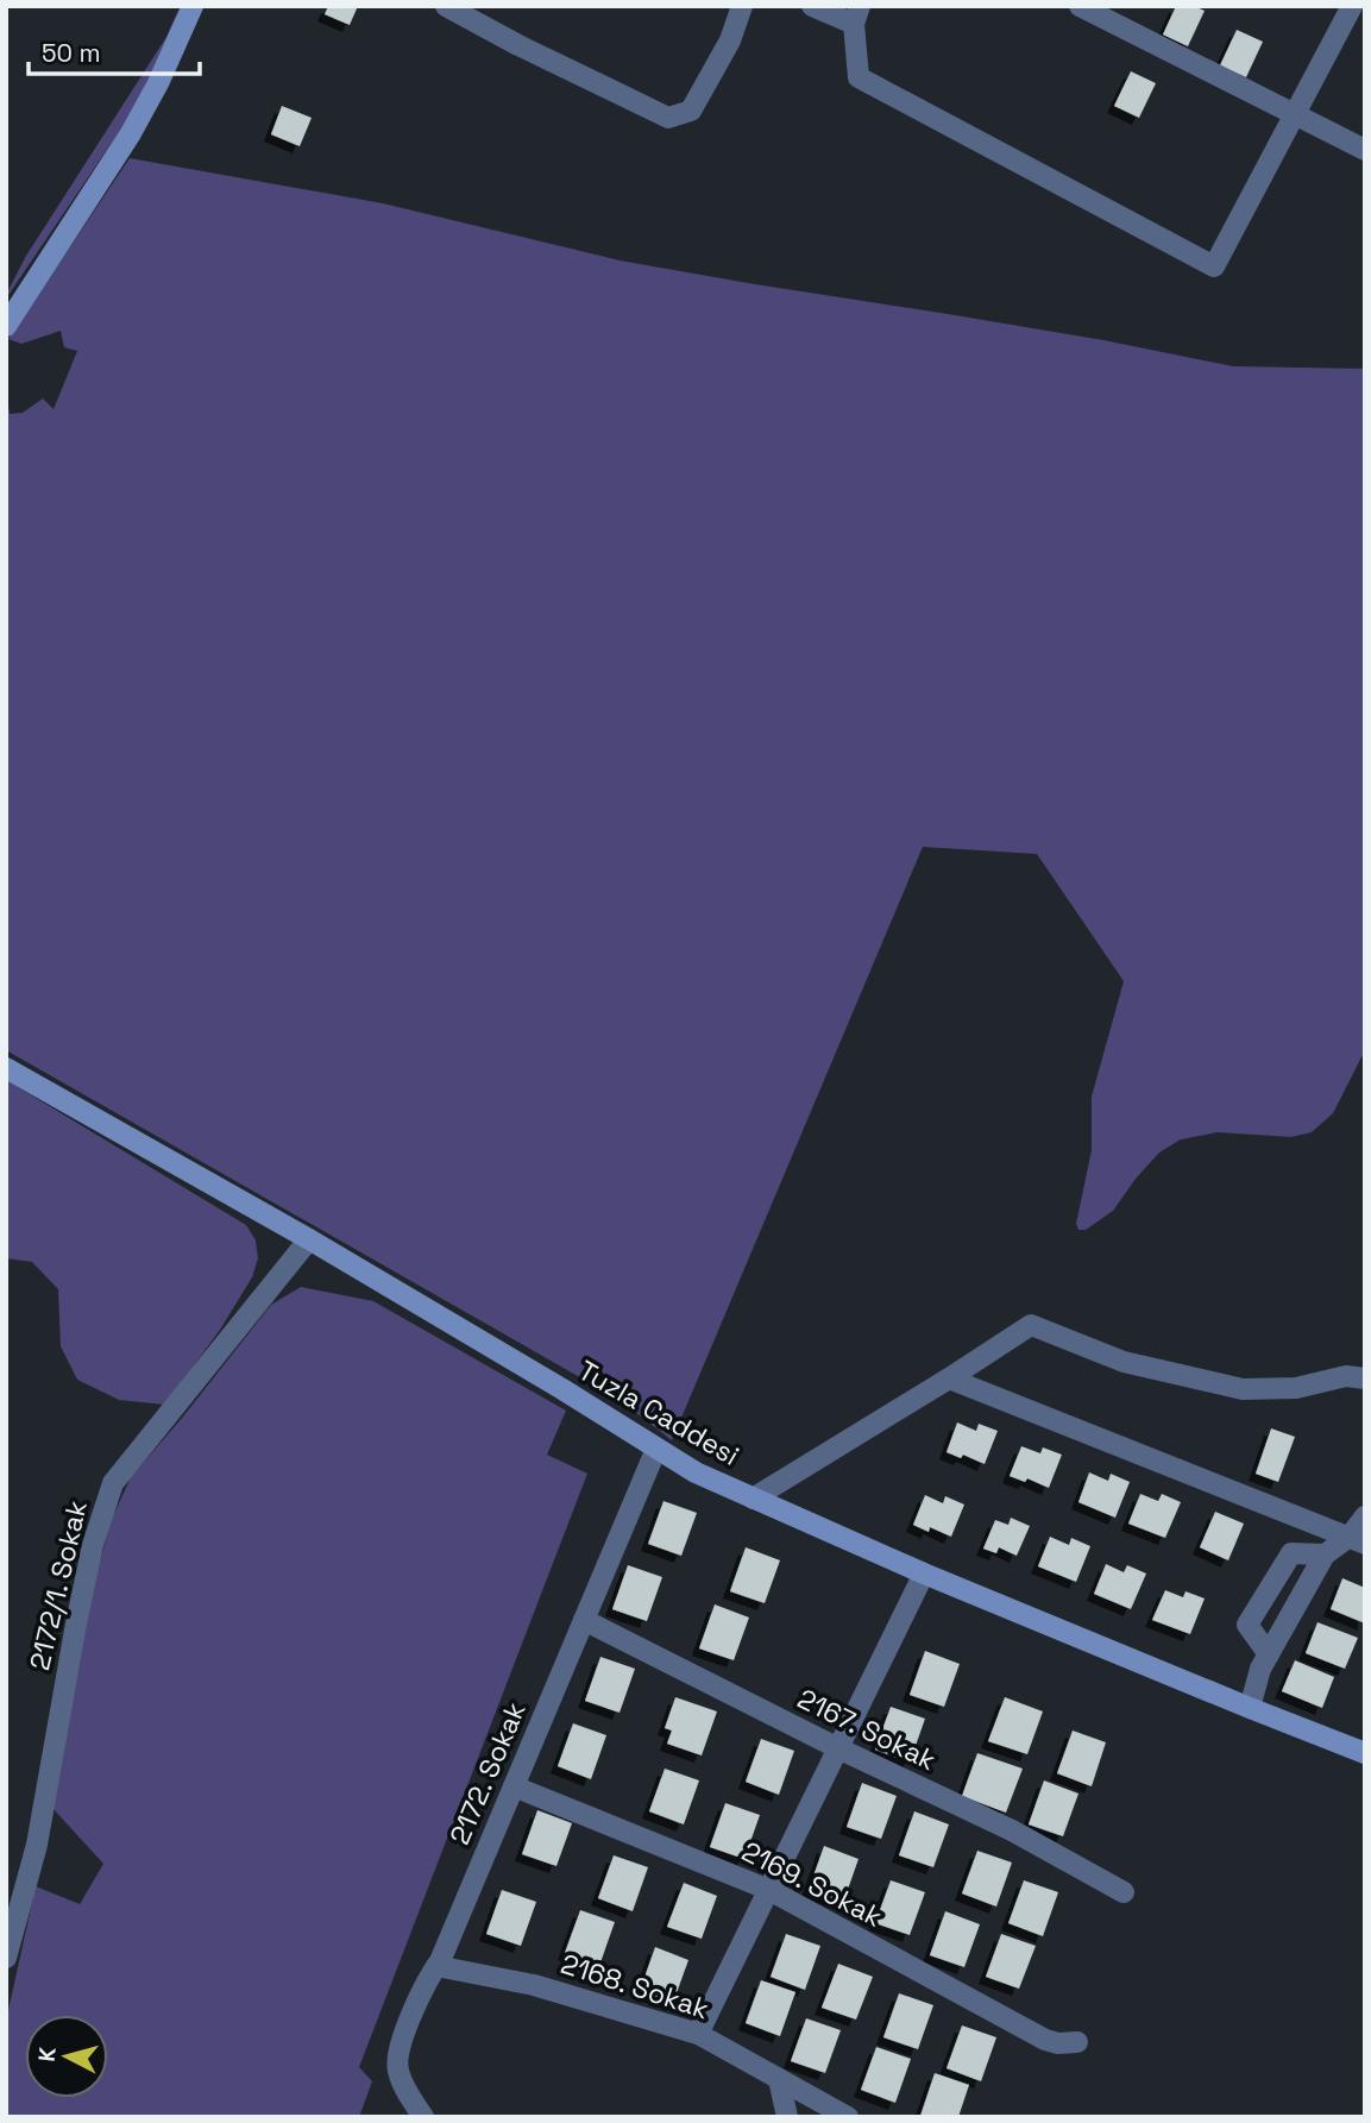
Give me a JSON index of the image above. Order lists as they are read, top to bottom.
{
  "streets": {
    "main road": ["Tuzla Caddesi"],
    "street": [
      "2172/1. Sokak",
      "2167. Sokak",
      "2172. Sokak",
      "2169. Sokak",
      "2168. Sokak"
    ]
  },
  "crossings": [
    ["Tuzla Caddesi", "2172/1. Sokak"],
    ["Tuzla Caddesi", "2172. Sokak"],
    ["2167. Sokak", "2172. Sokak"],
    ["2172. Sokak", "2169. Sokak"],
    ["2172. Sokak", "2168. Sokak"]
  ],
  "scale_bar": "50 m",
  "north": "left"
}
